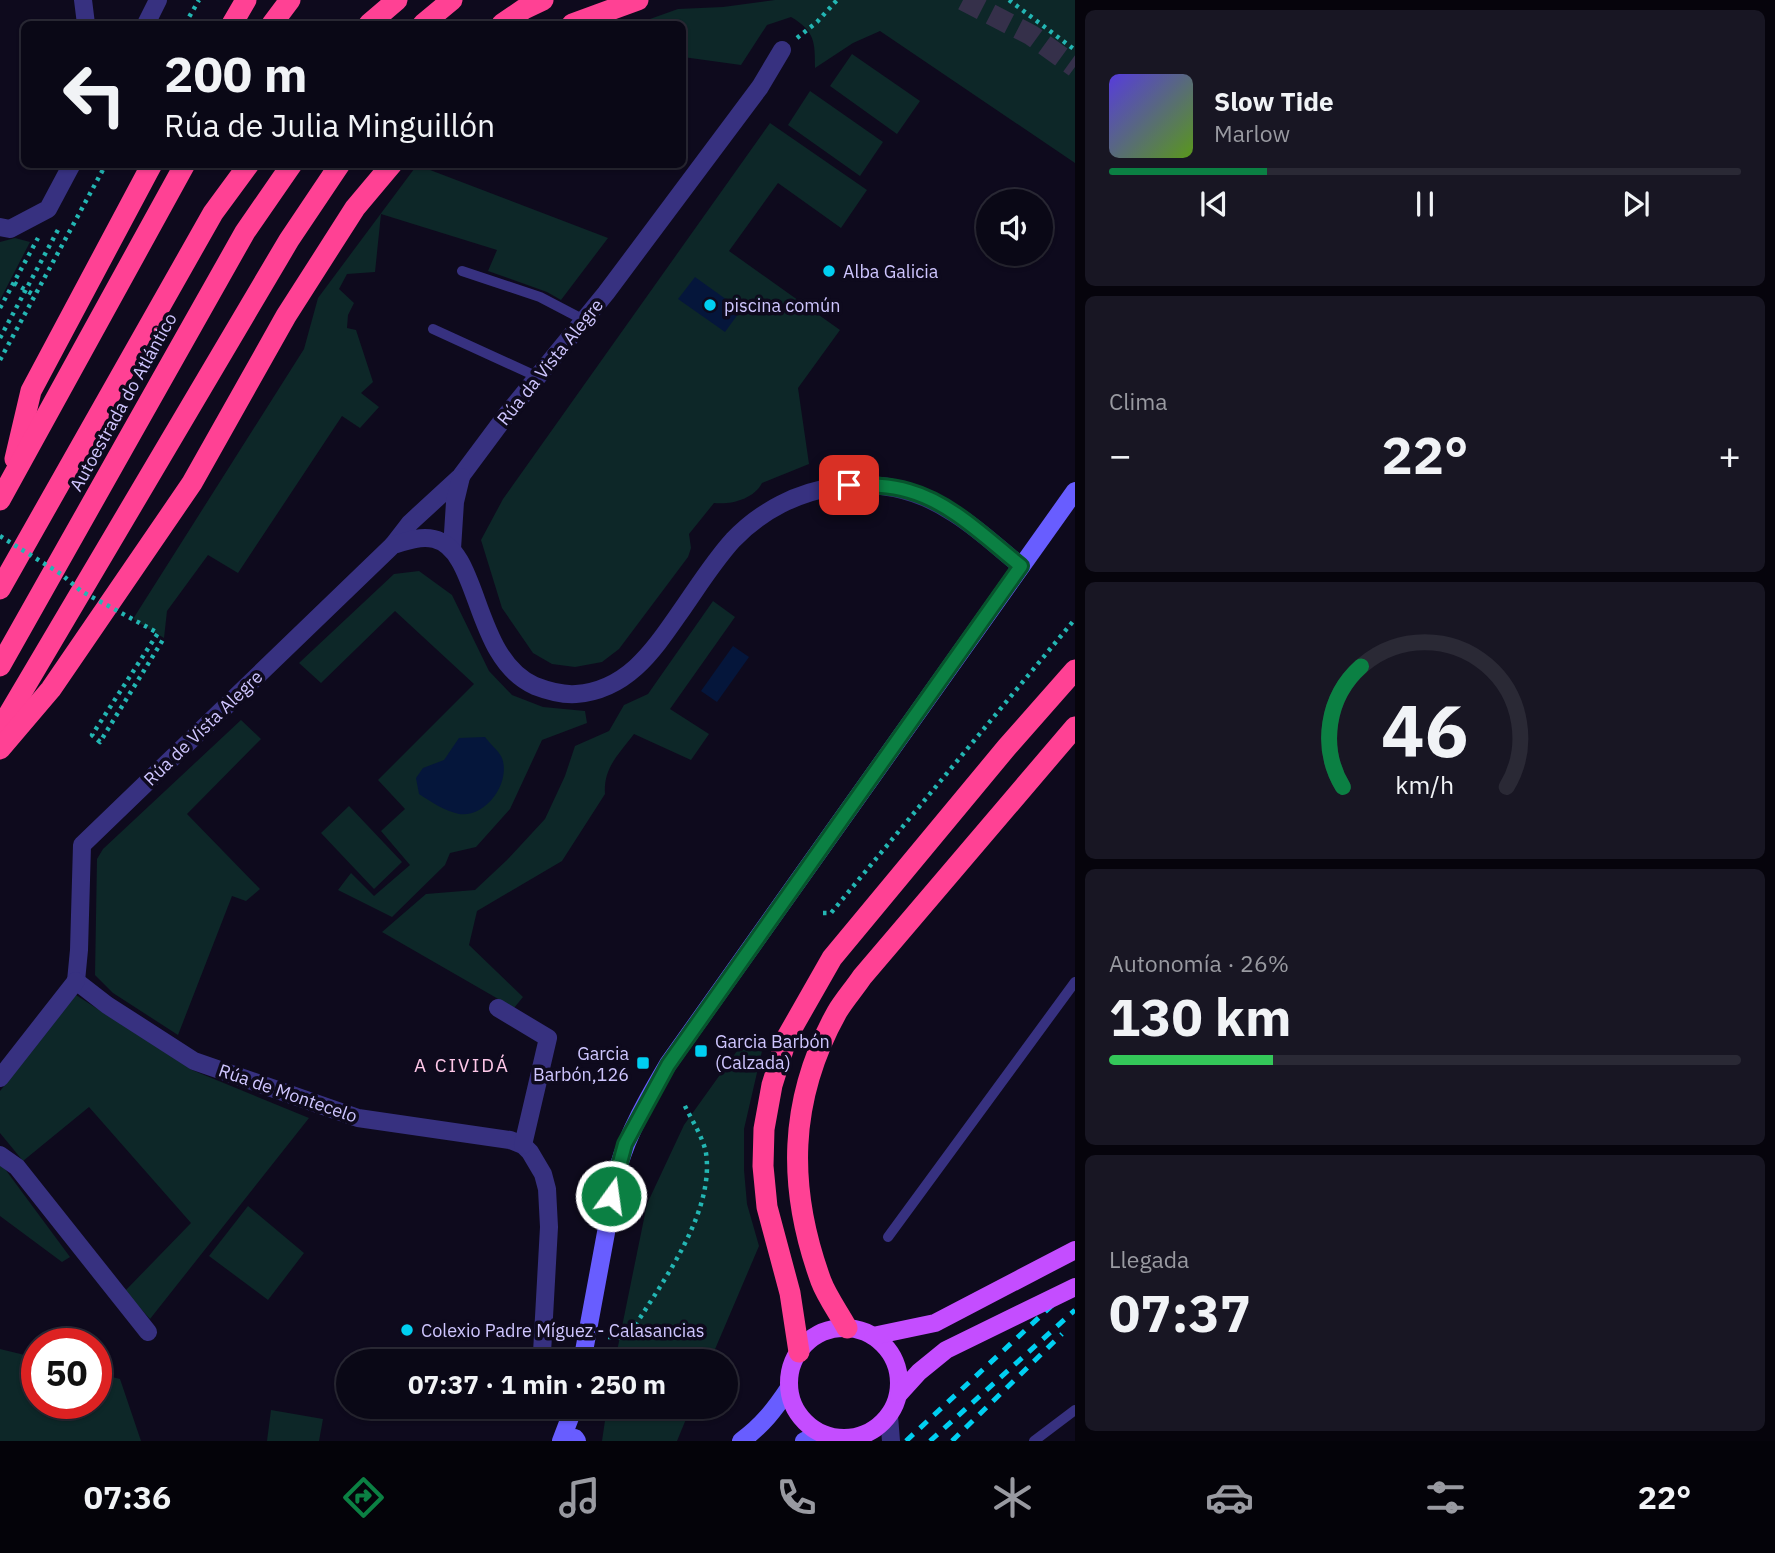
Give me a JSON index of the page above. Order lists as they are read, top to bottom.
{
  "streets": {
    "highway": ["Autoestrada do Atlántico"],
    "street": ["Rúa da Vista Alegre", "Rúa de Vista Alegre", "Rúa de Montecelo"]
  },
  "crossings": [
    ["Rúa da Vista Alegre", "Rúa de Vista Alegre"],
    ["Rúa de Vista Alegre", "Rúa de Montecelo"]
  ],
  "districts": ["A CIVIDÁ"],
  "places": {
    "other": ["Alba Galicia", "piscina común", "Colexio Padre Míguez - Calasancias"],
    "transit": ["Garcia Barbón (Calzada)", "Garcia Barbón,126"]
  },
  "page": {
    "turn": ["200 m", "Rúa de Julia Minguillón"],
    "song": ["Slow Tide", "Marlow"],
    "tile": [
      "Clima",
      ["Autonomía · 26%", "130 km"],
      ["Llegada", "07:37"]
    ],
    "heat": ["−", "22°", "+"],
    "limit": "50",
    "trip": "07:37 · 1 min · 250 m",
    "tabs": ["07:36", "22°"],
    "gauge": ["46", "km/h"]
  }
}
